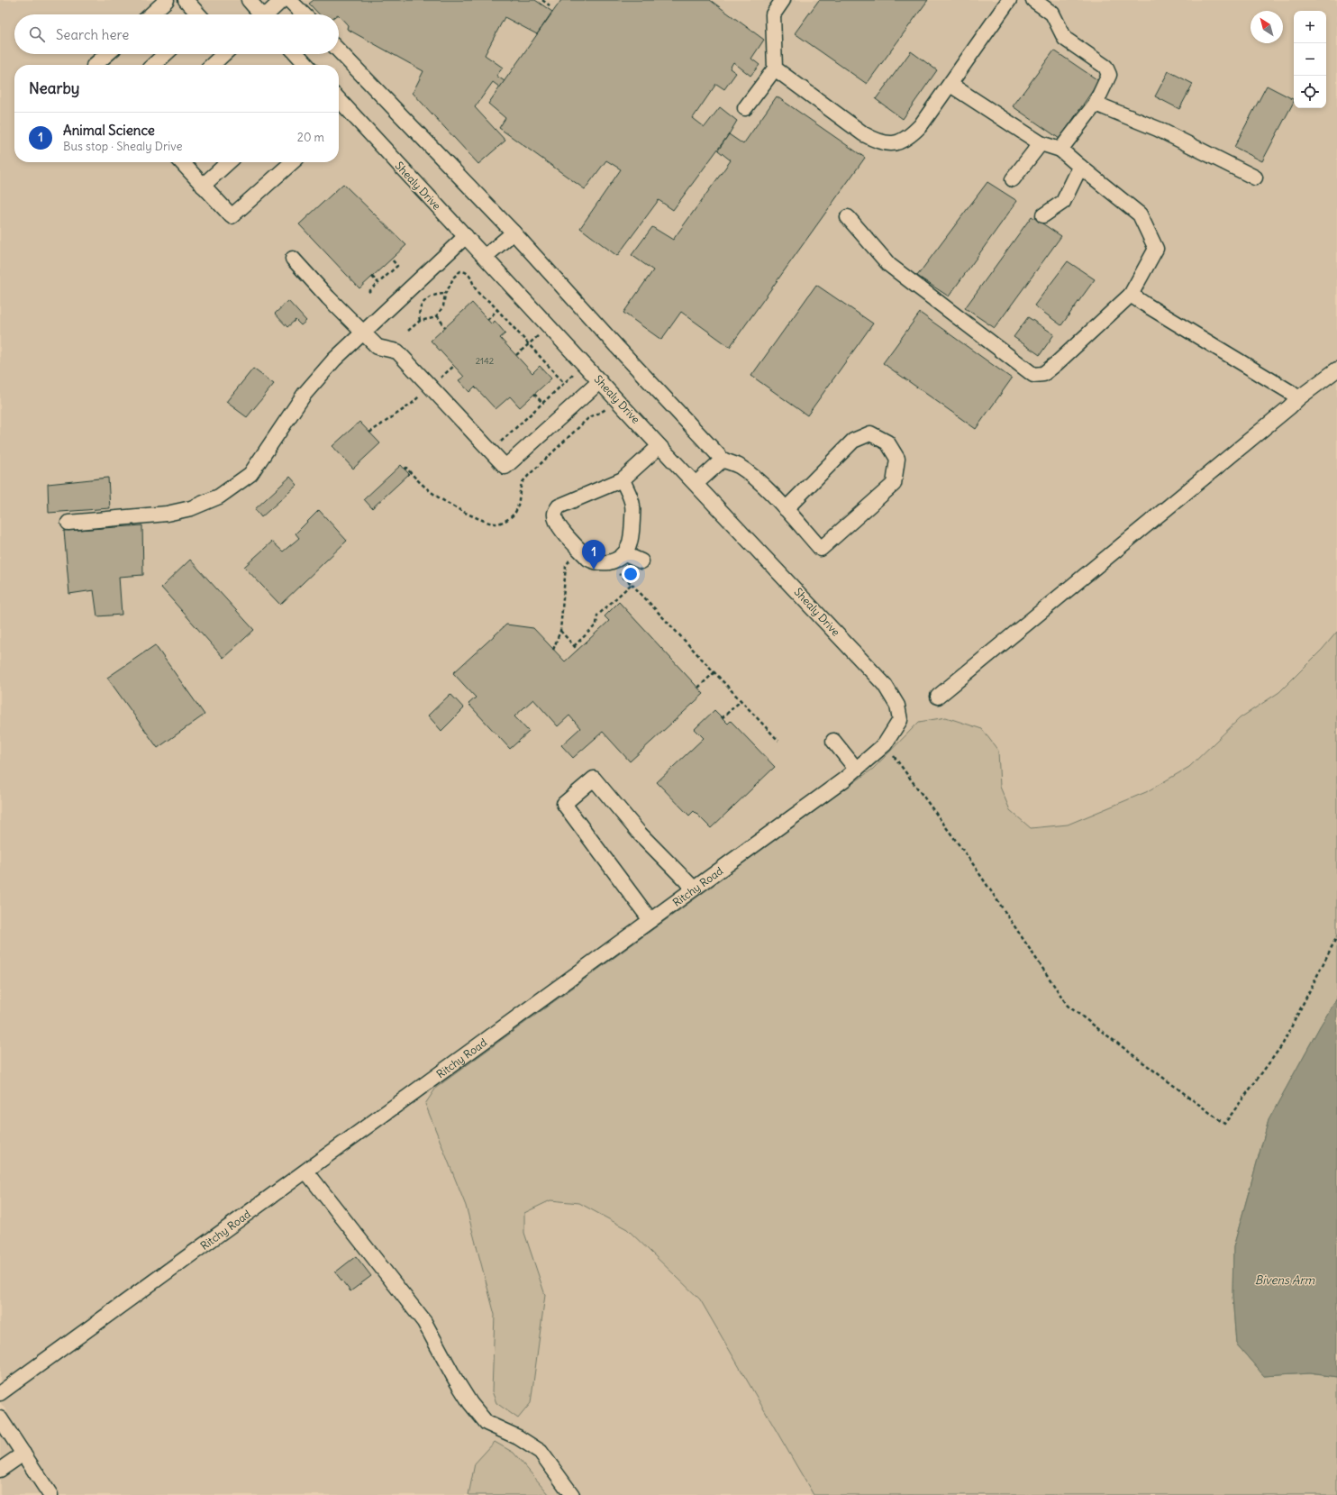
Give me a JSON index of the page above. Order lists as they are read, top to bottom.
{
  "streets": {
    "street": ["Shealy Drive", "Ritchy Road"]
  },
  "crossings": [
    ["Shealy Drive", "Ritchy Road"]
  ],
  "water": ["Bivens Arm"],
  "house_numbers": ["2142"],
  "north": "top left",
  "page": {
    "map_buttons": ["+", "−"],
    "search": "Search here",
    "heading": "Nearby",
    "list": [
      {
        "mark": "1",
        "name": "Animal Science",
        "note": "Bus stop · Shealy Drive",
        "value": "20 m"
      }
    ],
    "pins": "1"
  }
}
